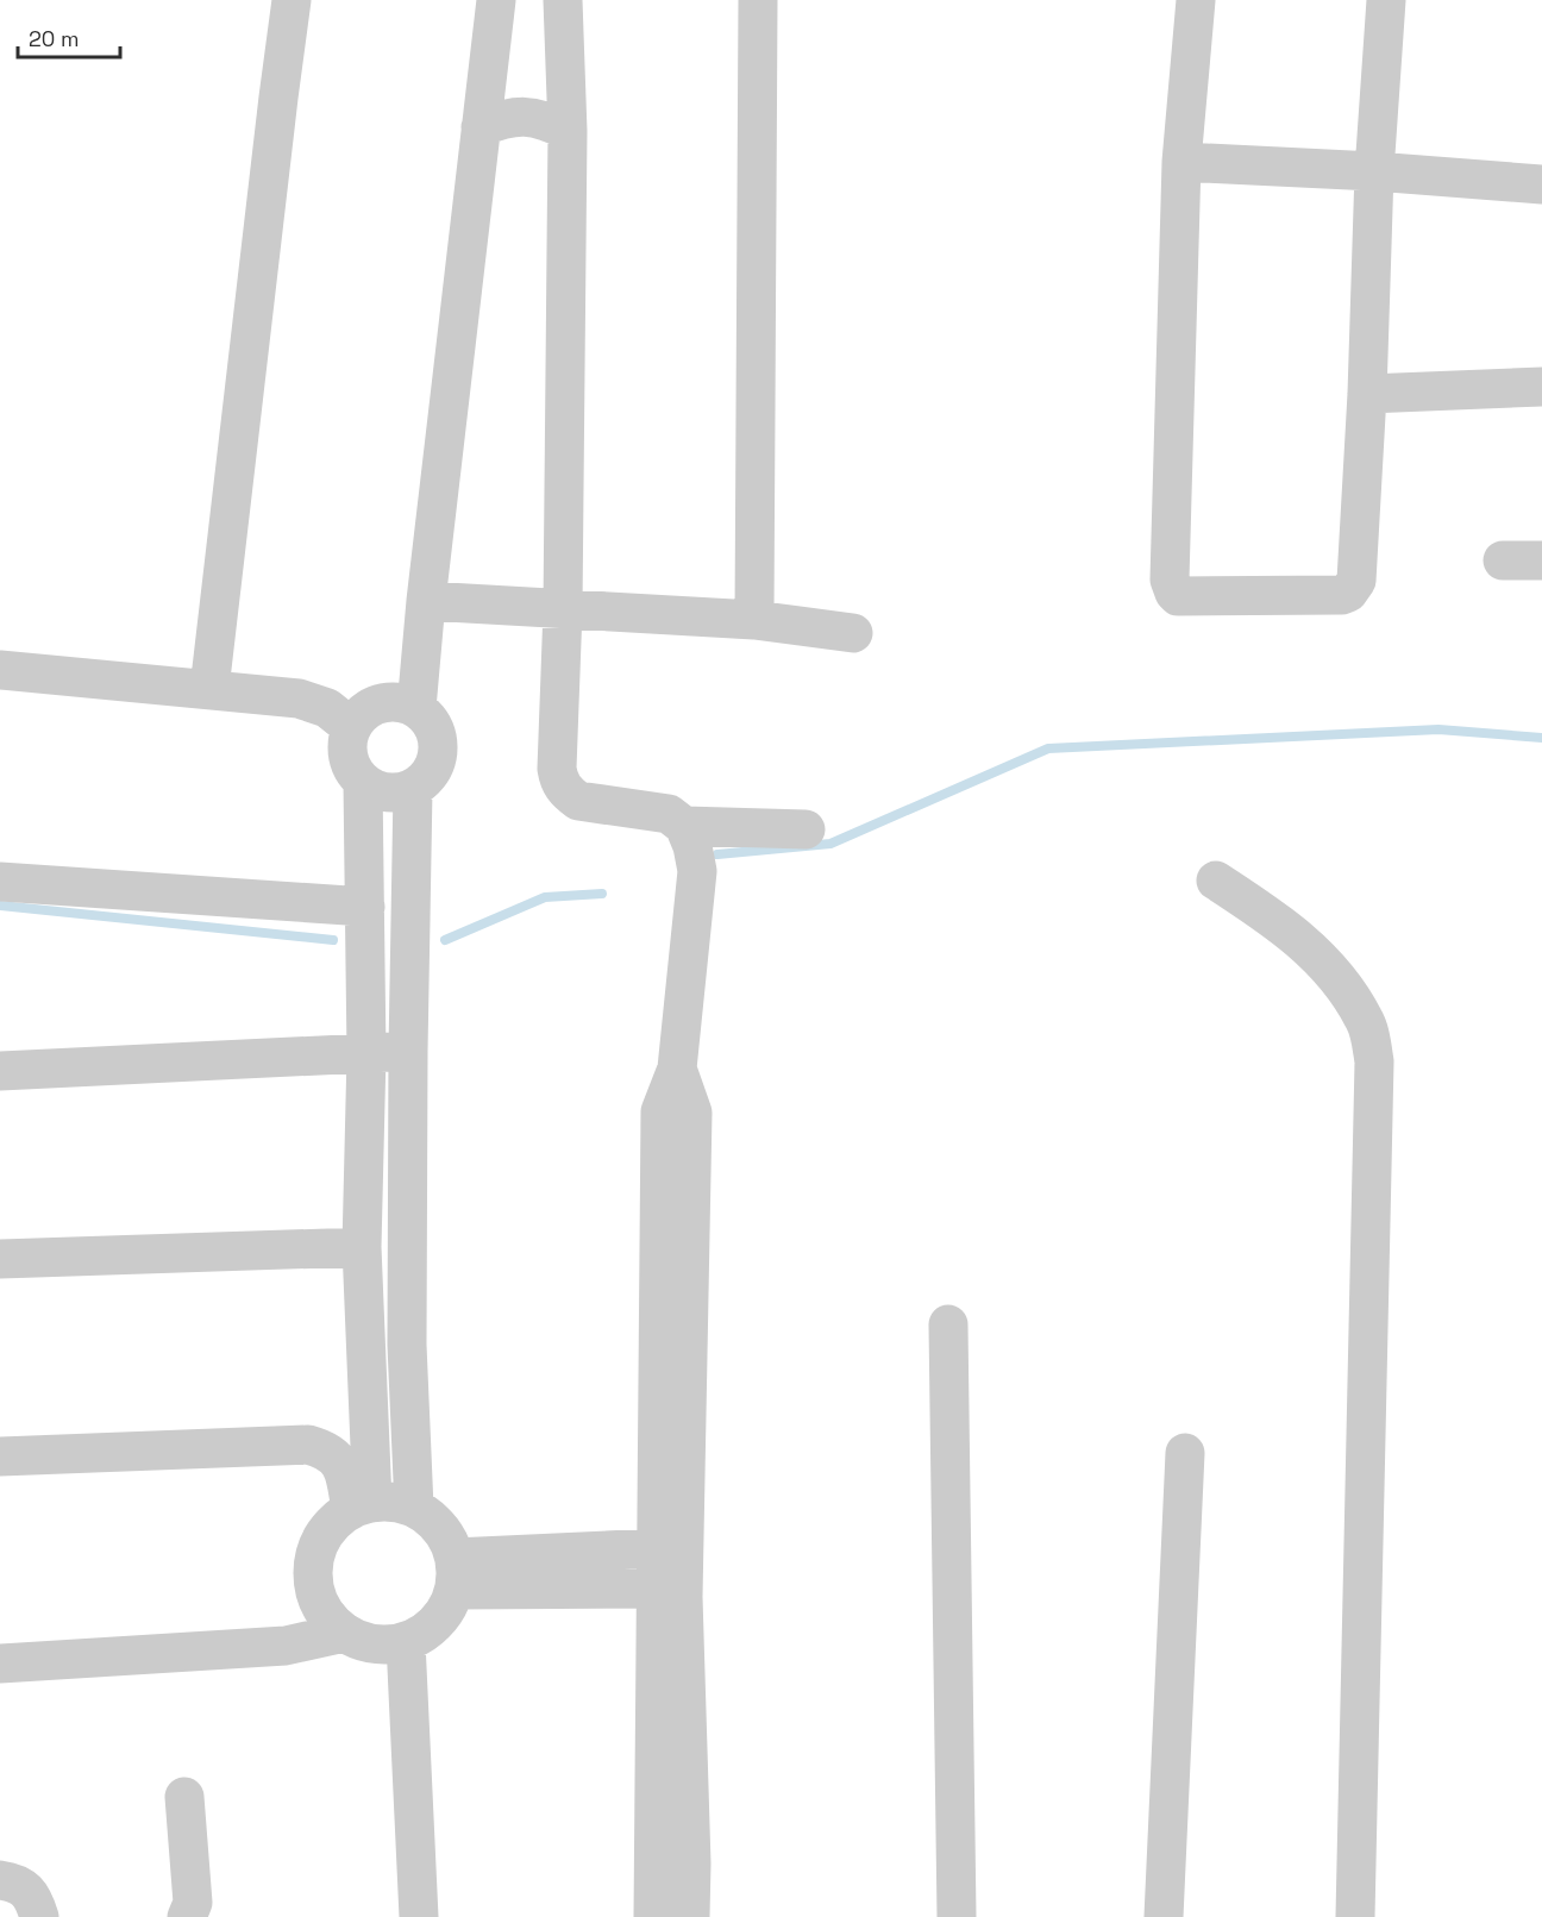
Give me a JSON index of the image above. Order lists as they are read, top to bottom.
{
  "scale_bar": "20 m"
}
